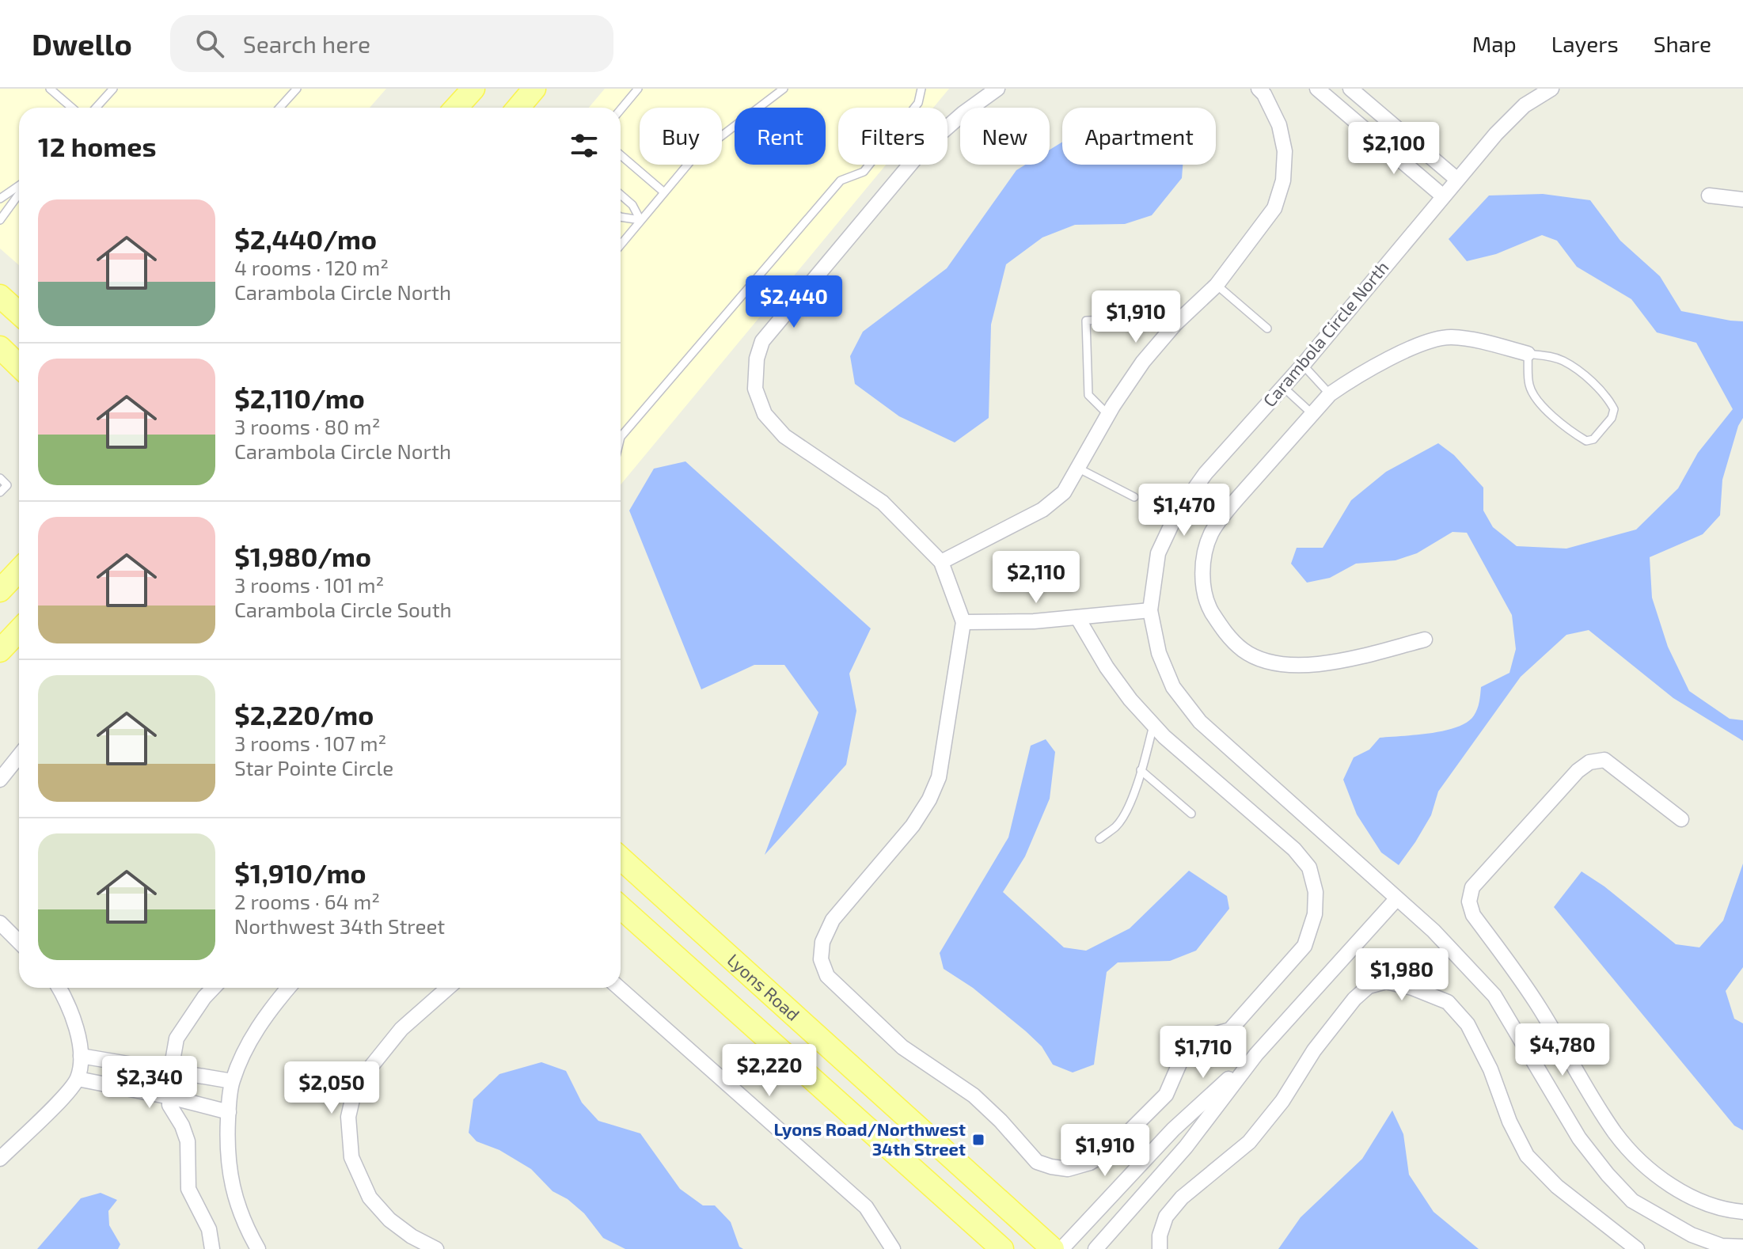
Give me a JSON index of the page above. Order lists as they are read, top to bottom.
{
  "streets": {
    "main road": ["Lyons Road"],
    "street": ["Carambola Circle North"]
  },
  "places": {
    "transit": ["Lyons Road/Northwest 34th Street"]
  },
  "page": {
    "header": "Dwello",
    "search": "Search here",
    "nav": ["Map", "Layers", "Share"],
    "chip": [
      "Buy",
      "Rent",
      "Filters",
      "New",
      "Apartment"
    ],
    "heading": "12 homes",
    "price": [
      "$2,100",
      "$2,440",
      "$1,910",
      "$1,470",
      "$2,110",
      "$1,980",
      "$4,780",
      "$1,710",
      "$2,220",
      "$2,340",
      "$2,050",
      "$1,910"
    ],
    "list": [
      {
        "name": "$2,440/mo",
        "note": "4 rooms · 120 m² · Carambola Circle North"
      },
      {
        "name": "$2,110/mo",
        "note": "3 rooms · 80 m² · Carambola Circle North"
      },
      {
        "name": "$1,980/mo",
        "note": "3 rooms · 101 m² · Carambola Circle South"
      },
      {
        "name": "$2,220/mo",
        "note": "3 rooms · 107 m² · Star Pointe Circle"
      },
      {
        "name": "$1,910/mo",
        "note": "2 rooms · 64 m² · Northwest 34th Street"
      }
    ]
  }
}
